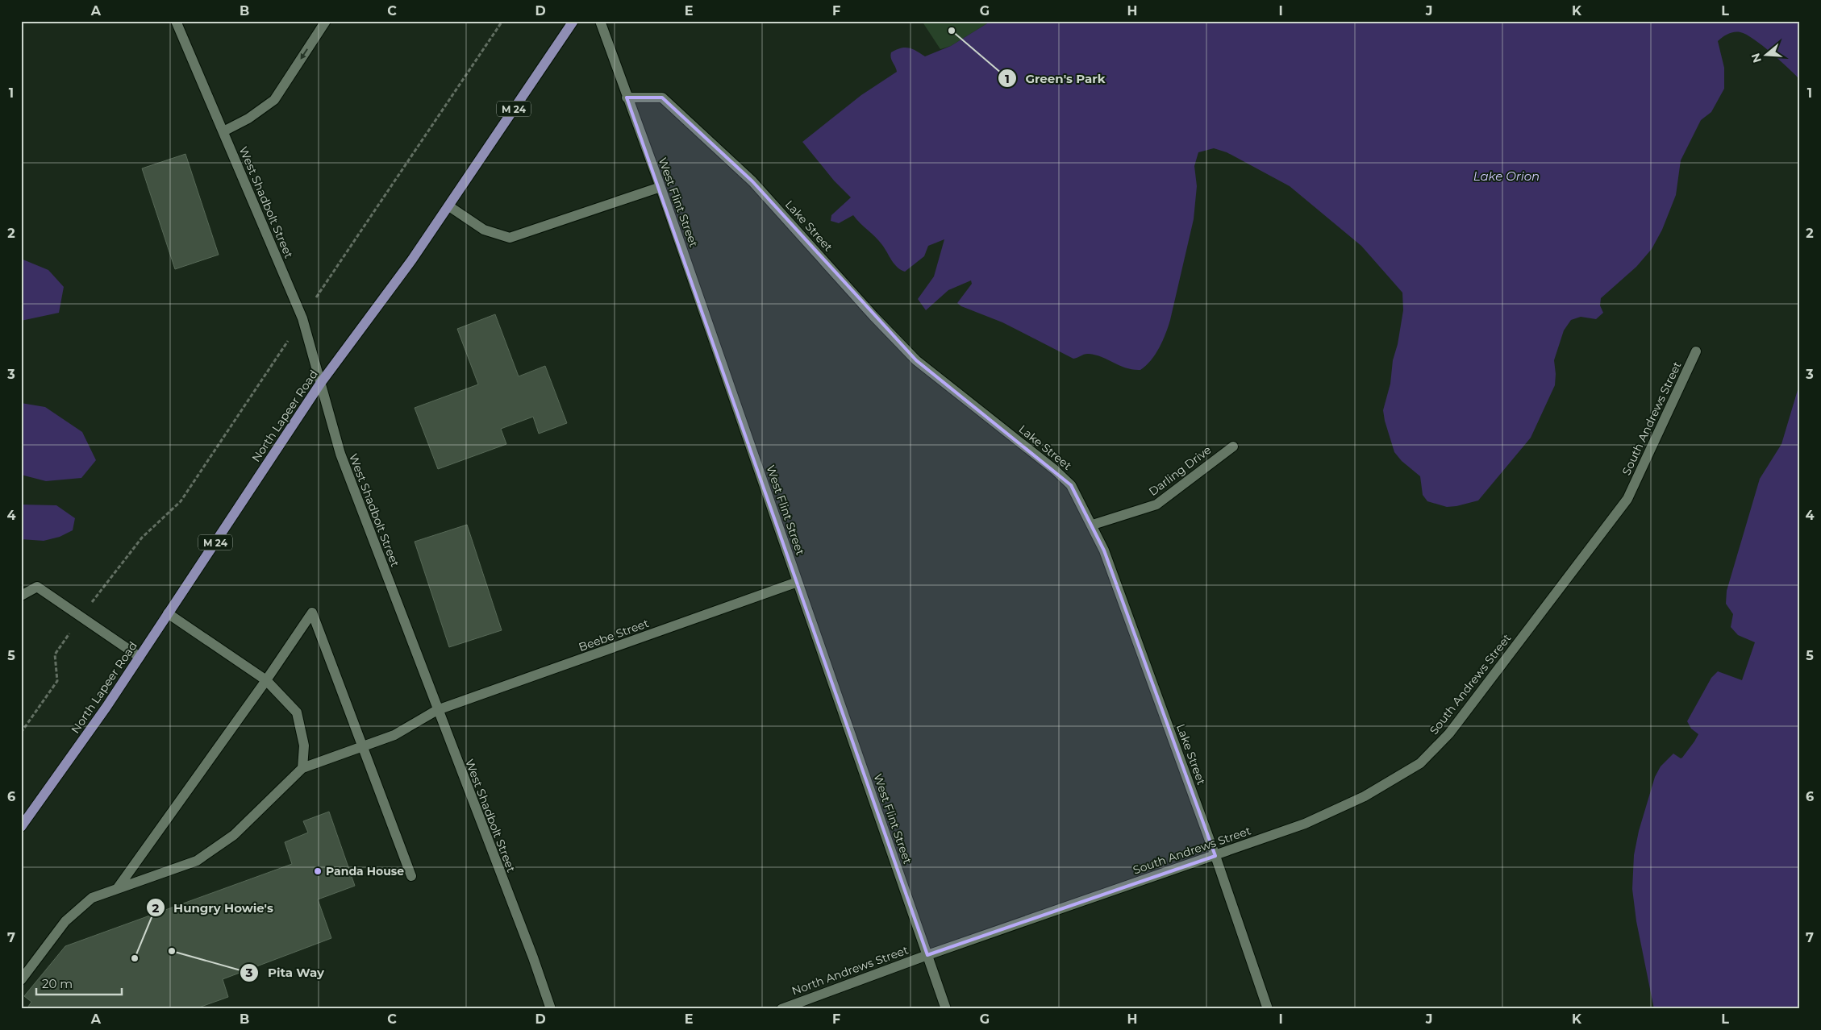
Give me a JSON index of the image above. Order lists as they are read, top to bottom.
{
  "streets": {
    "main road": ["M 24", "North Lapeer Road"],
    "street": [
      "West Shadbolt Street",
      "West Flint Street",
      "Lake Street",
      "South Andrews Street",
      "Darling Drive",
      "Beebe Street",
      "North Andrews Street"
    ]
  },
  "crossings": [
    ["West Shadbolt Street", "North Lapeer Road"],
    ["West Shadbolt Street", "Beebe Street"],
    ["West Flint Street", "Lake Street"],
    ["West Flint Street", "South Andrews Street"],
    ["West Flint Street", "Beebe Street"],
    ["West Flint Street", "North Andrews Street"],
    ["Lake Street", "South Andrews Street"],
    ["Lake Street", "Darling Drive"],
    ["South Andrews Street", "North Andrews Street"]
  ],
  "water": ["Lake Orion"],
  "places": [
    "Green's Park",
    "Panda House",
    "Pita Way",
    "Hungry Howie's"
  ],
  "scale_bar": "20 m",
  "north": "left",
  "grid": {
    "columns": [
      "A",
      "B",
      "C",
      "D",
      "E",
      "F",
      "G",
      "H",
      "I",
      "J",
      "K",
      "L"
    ],
    "rows": [
      "1",
      "2",
      "3",
      "4",
      "5",
      "6",
      "7"
    ]
  }
}
